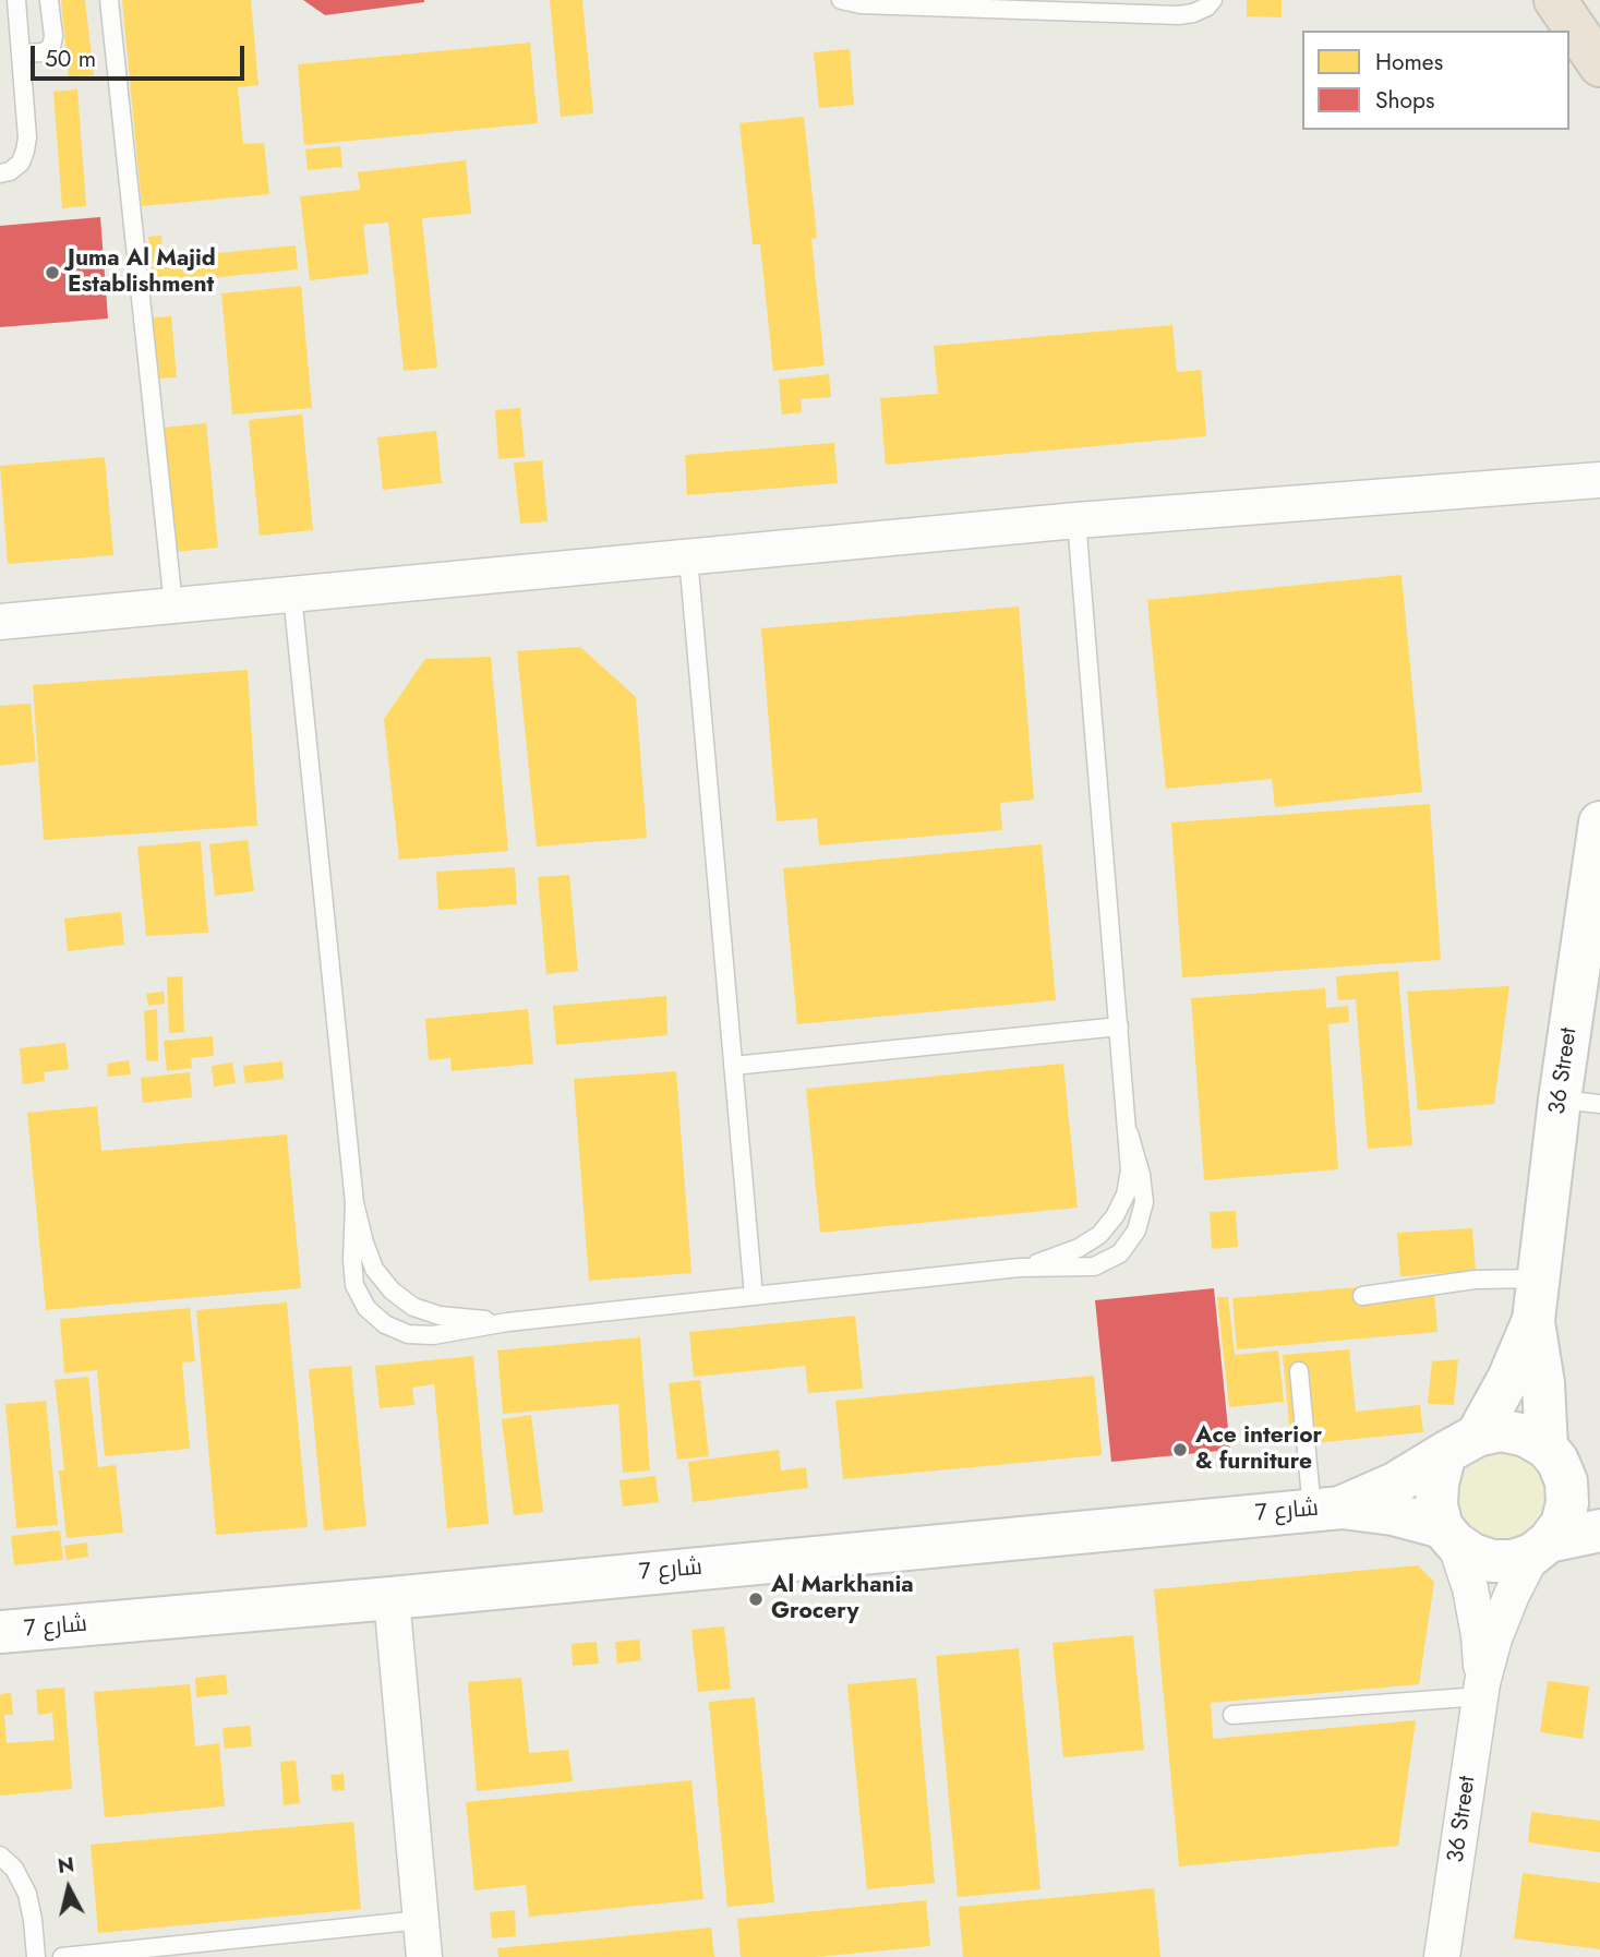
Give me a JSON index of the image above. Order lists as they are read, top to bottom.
{
  "streets": {
    "street": ["36 Street", "شارع 7"]
  },
  "crossings": [
    ["36 Street", "شارع 7"]
  ],
  "places": ["Juma Al Majid Establishment", "Ace interior & furniture", "Al Markhania Grocery"],
  "legend": ["Homes", "Shops"],
  "scale_bar": "50 m",
  "north": "top"
}
